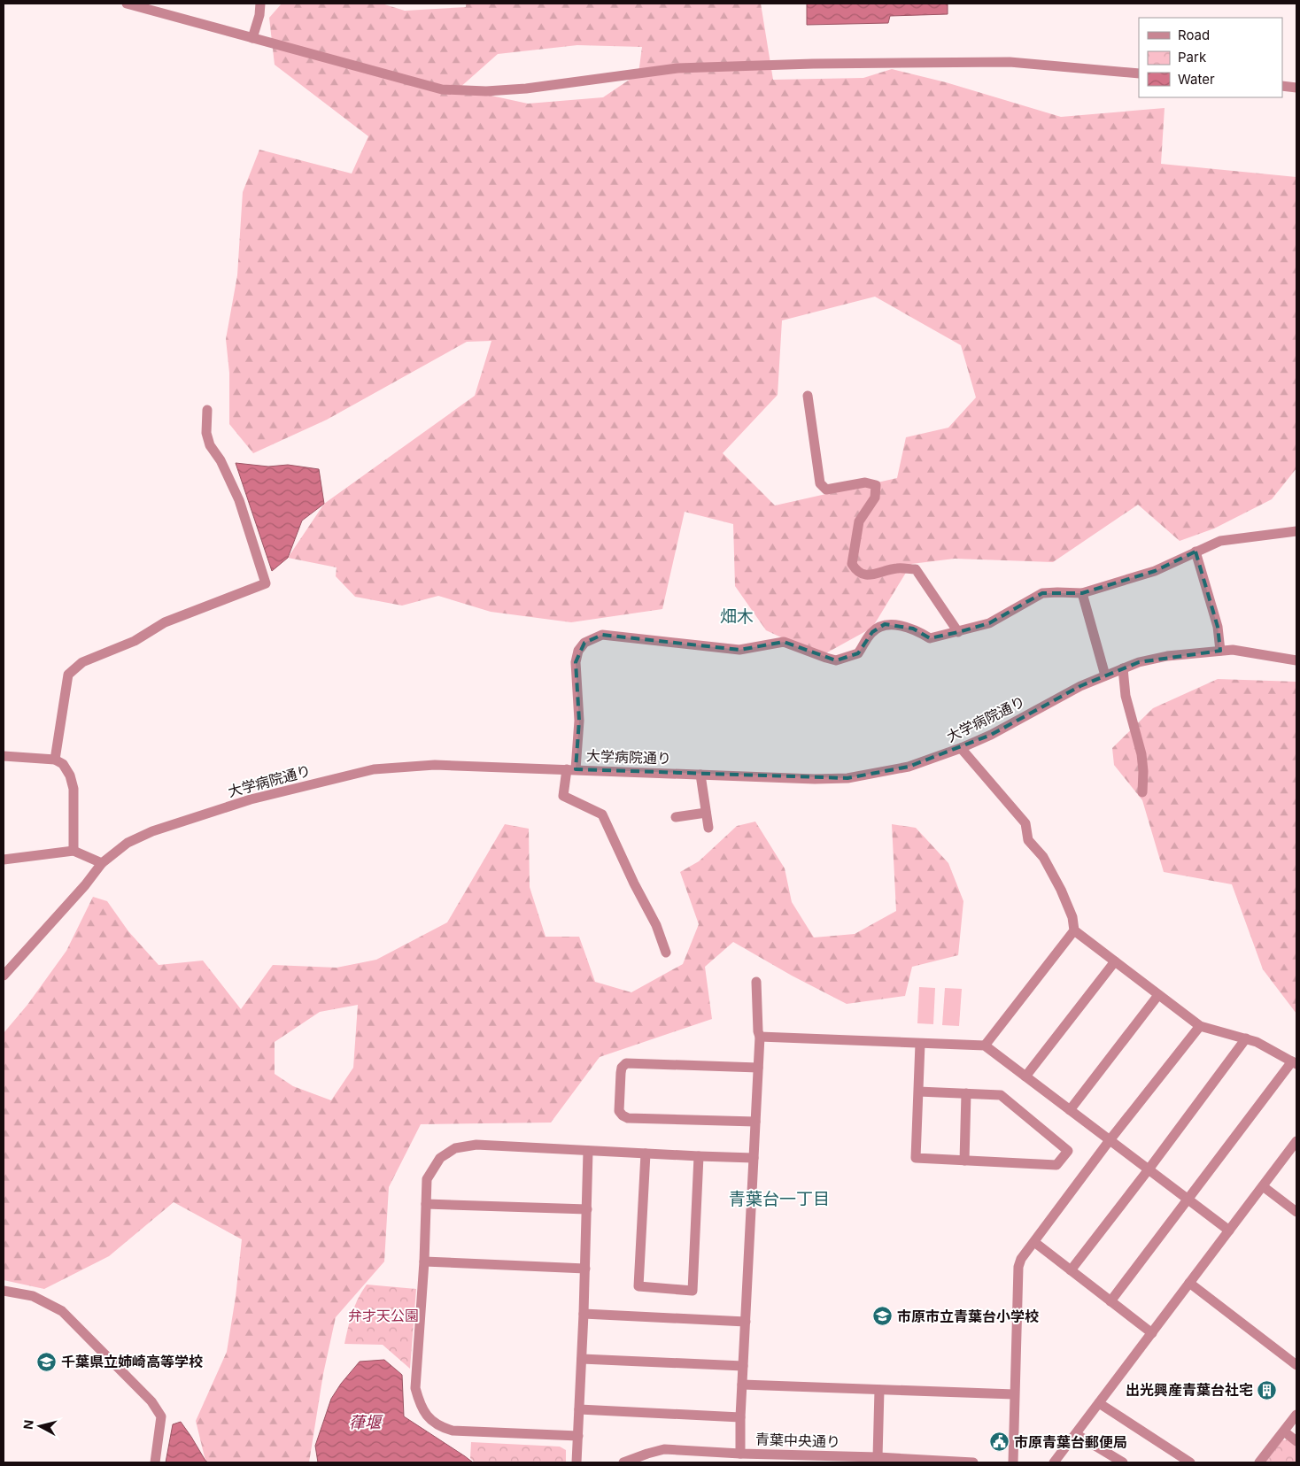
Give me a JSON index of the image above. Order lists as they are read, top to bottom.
{
  "streets": {
    "street": ["大学病院通り", "青葉中央通り"]
  },
  "districts": ["畑木", "青葉台一丁目"],
  "water": ["葎堰"],
  "parks": ["弁才天公園"],
  "places": {
    "school or university": ["市原市立青葉台小学校", "千葉県立姉崎高等学校"],
    "building": ["出光興産青葉台社宅"],
    "public building": ["市原青葉台郵便局"]
  },
  "legend": ["Road", "Park", "Water"],
  "north": "left"
}
